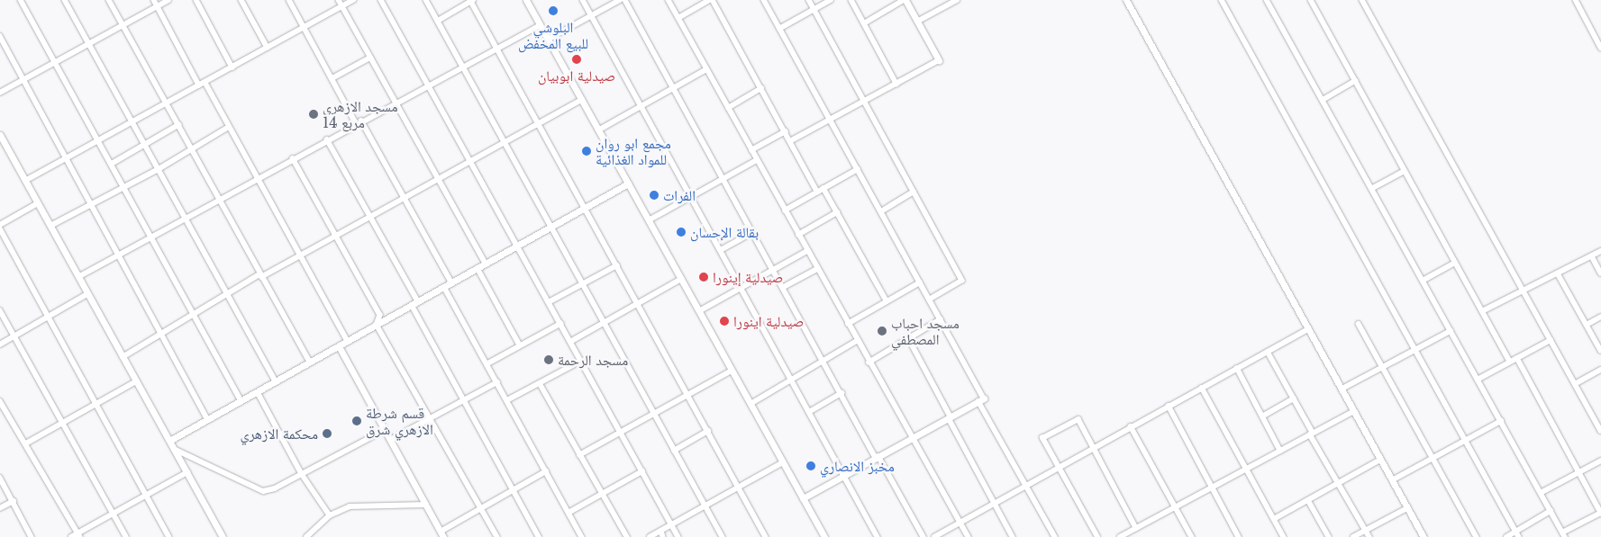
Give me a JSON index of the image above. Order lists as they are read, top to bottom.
{
  "places": [
    "البلوشي للبيع المخفض",
    "صيدلية ابوبيان",
    "مسجد الازهري مربع 14",
    "مجمع ابو روان للمواد الغذائية",
    "الفرات",
    "بقالة الإحسان",
    "صيدلية إينورا",
    "صيدلية اينورا",
    "مسجد احباب المصطفي",
    "مسجد الرحمة",
    "قسم شرطة الازهري شرق",
    "محكمة الازهري",
    "مخبز الانصاري"
  ]
}
